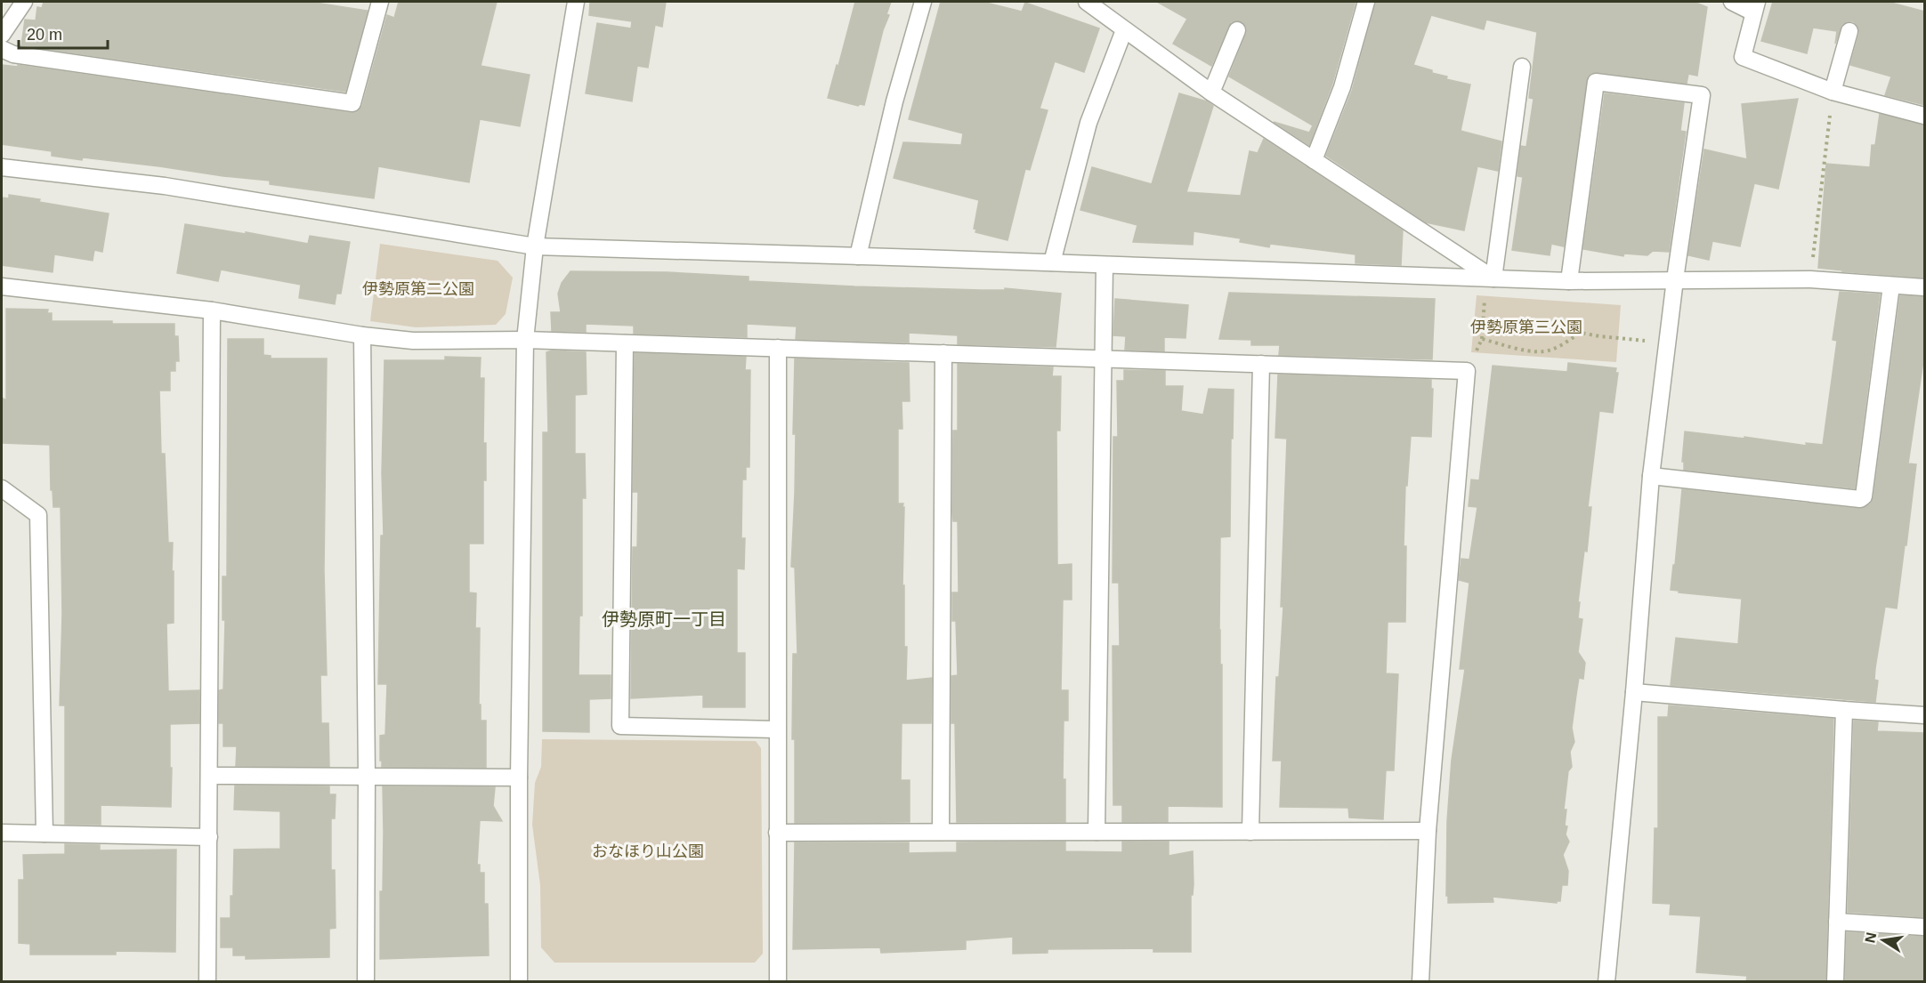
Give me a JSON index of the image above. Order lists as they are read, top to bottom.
{
  "districts": ["伊勢原町一丁目"],
  "parks": ["伊勢原第二公園", "伊勢原第三公園", "おなほり山公園"],
  "scale_bar": "20 m",
  "north": "left"
}
